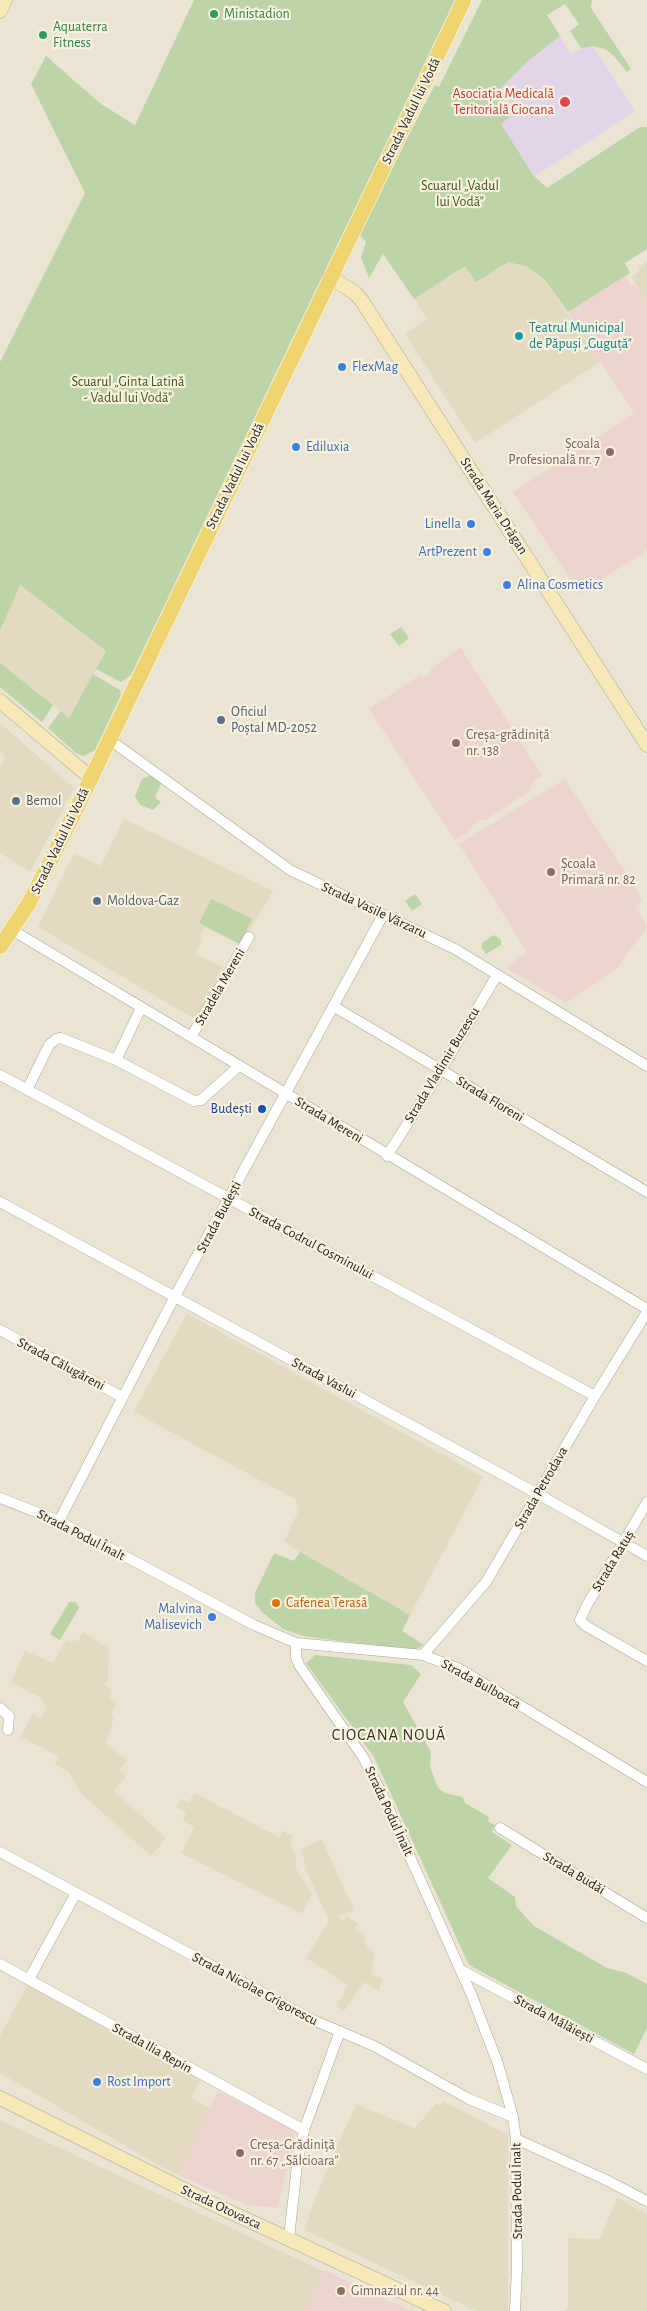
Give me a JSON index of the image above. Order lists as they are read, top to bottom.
{
  "streets": {
    "main road": ["Strada Vadul lui Vodă", "Strada Maria Drăgan", "Strada Otovasca"],
    "street": [
      "Strada Vasile Vărzaru",
      "Stradela Mereni",
      "Strada Vladimir Buzescu",
      "Strada Floreni",
      "Strada Mereni",
      "Strada Budești",
      "Strada Codrul Cosminului",
      "Strada Călugăreni",
      "Strada Vaslui",
      "Strada Petrodava",
      "Strada Podul Înalt",
      "Strada Ratuș",
      "Strada Bulboaca",
      "Strada Budăi",
      "Strada Nicolae Grigorescu",
      "Strada Mălăiești",
      "Strada Ilia Repin"
    ]
  },
  "crossings": [
    ["Strada Vadul lui Vodă", "Strada Maria Drăgan"],
    ["Strada Vadul lui Vodă", "Strada Vasile Vărzaru"],
    ["Strada Vadul lui Vodă", "Strada Mereni"],
    ["Strada Vasile Vărzaru", "Strada Vladimir Buzescu"],
    ["Strada Vasile Vărzaru", "Strada Budești"],
    ["Stradela Mereni", "Strada Mereni"],
    ["Strada Vladimir Buzescu", "Strada Floreni"],
    ["Strada Vladimir Buzescu", "Strada Mereni"],
    ["Strada Floreni", "Strada Budești"],
    ["Strada Mereni", "Strada Budești"],
    ["Strada Mereni", "Strada Petrodava"],
    ["Strada Budești", "Strada Codrul Cosminului"],
    ["Strada Budești", "Strada Călugăreni"],
    ["Strada Budești", "Strada Vaslui"],
    ["Strada Budești", "Strada Podul Înalt"],
    ["Strada Codrul Cosminului", "Strada Petrodava"],
    ["Strada Vaslui", "Strada Petrodava"],
    ["Strada Vaslui", "Strada Ratuș"],
    ["Strada Petrodava", "Strada Bulboaca"],
    ["Strada Podul Înalt", "Strada Bulboaca"],
    ["Strada Podul Înalt", "Strada Nicolae Grigorescu"],
    ["Strada Podul Înalt", "Strada Mălăiești"]
  ],
  "districts": ["CIOCANA NOUĂ"],
  "parks": ["Scuarul „Vadul lui Vodă”", "Scuarul „Ginta Latină - Vadul lui Vodă”"],
  "places": [
    "Ministadion",
    "Aquaterra Fitness",
    "Asociația Medicală Teritorială Ciocana",
    "Teatrul Municipal de Păpuși „Guguță”",
    "FlexMag",
    "Ediluxia",
    "Școala Profesională nr. 7",
    "Linella",
    "ArtPrezent",
    "Alina Cosmetics",
    "Oficiul Poștal MD-2052",
    "Creșa-grădiniță nr. 138",
    "Bemol",
    "Școala Primară nr. 82",
    "Moldova-Gaz",
    "Budești",
    "Cafenea Terasă",
    "Malvina Malisevich",
    "Rost Import",
    "Creșa-Grădiniță nr. 67 „Sălcioara”",
    "Gimnaziul nr. 44"
  ]
}
